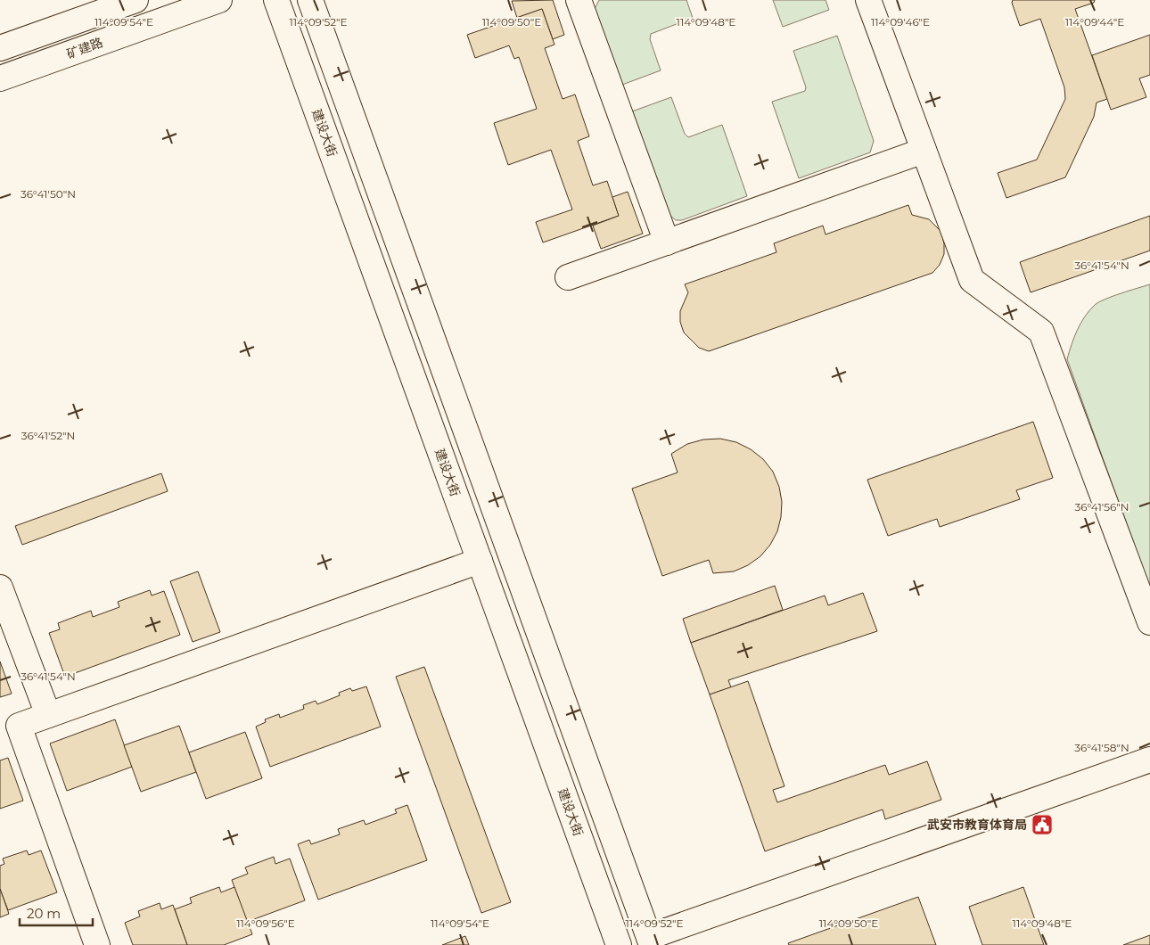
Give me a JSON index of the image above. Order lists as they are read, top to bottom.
{
  "streets": {
    "main road": ["矿建路", "建设大街"]
  },
  "places": {
    "public building": ["武安市教育体育局"]
  },
  "scale_bar": "20 m",
  "coordinates": [
    "114°09'54\"E",
    "114°09'52\"E",
    "114°09'50\"E",
    "114°09'48\"E",
    "114°09'46\"E",
    "114°09'44\"E",
    "36°41'50\"N",
    "36°41'54\"N",
    "36°41'52\"N",
    "36°41'56\"N",
    "36°41'58\"N",
    "114°09'56\"E"
  ]
}
